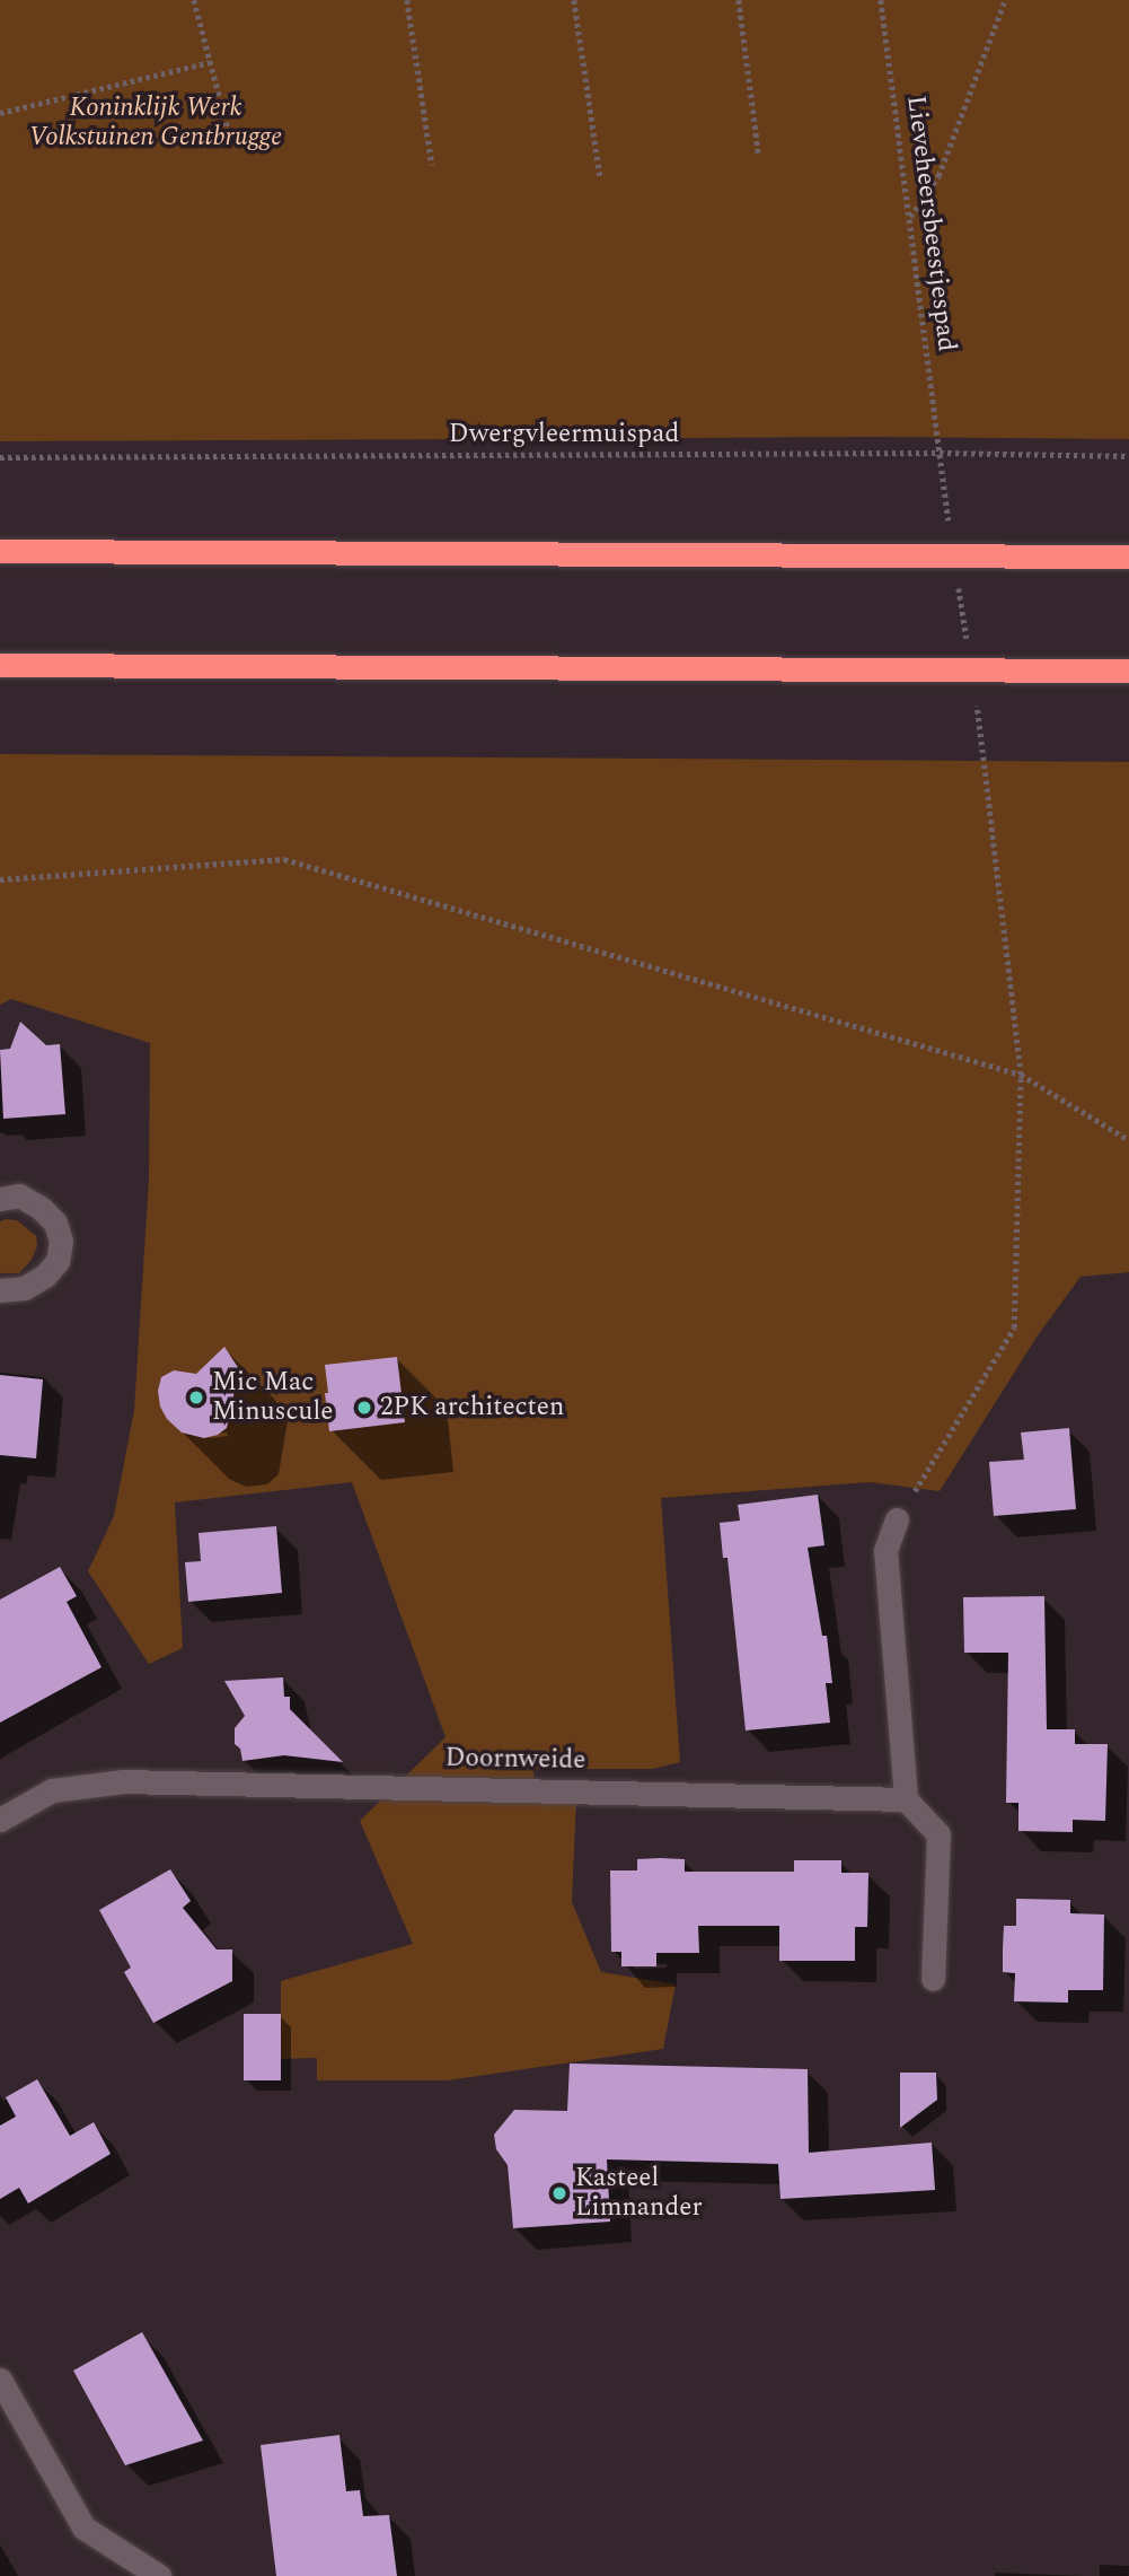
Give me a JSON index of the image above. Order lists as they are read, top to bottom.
{
  "streets": {
    "street": ["Doornweide"],
    "path": ["Lieveheersbeestjespad", "Dwergvleermuispad"]
  },
  "crossings": [
    ["Lieveheersbeestjespad", "Dwergvleermuispad"]
  ],
  "parks": ["Koninklijk Werk Volkstuinen Gentbrugge"],
  "places": ["Mic Mac Minuscule", "2PK architecten", "Kasteel Limnander"]
}
